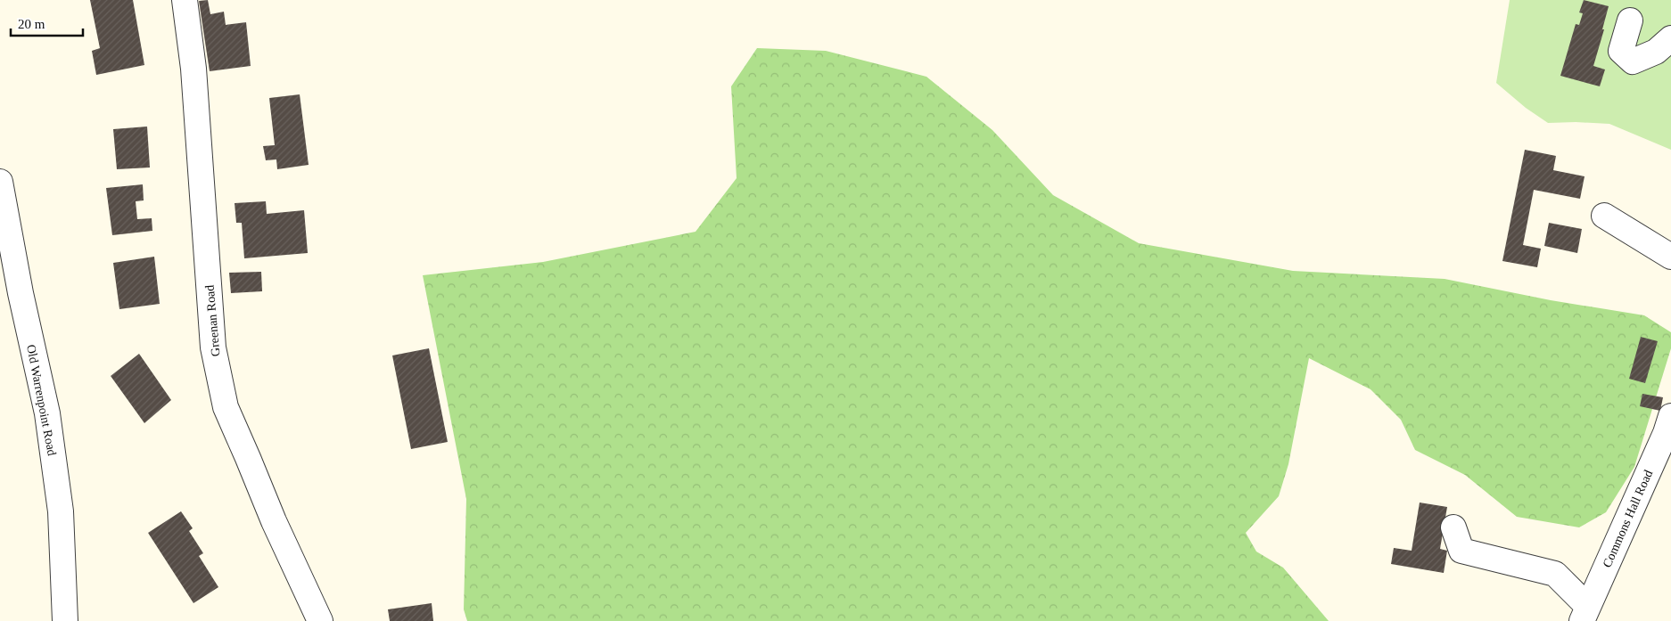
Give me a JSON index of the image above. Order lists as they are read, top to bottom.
{
  "streets": {
    "street": ["Greenan Road", "Old Warrenpoint Road", "Commons Hall Road"]
  },
  "scale_bar": "20 m"
}
